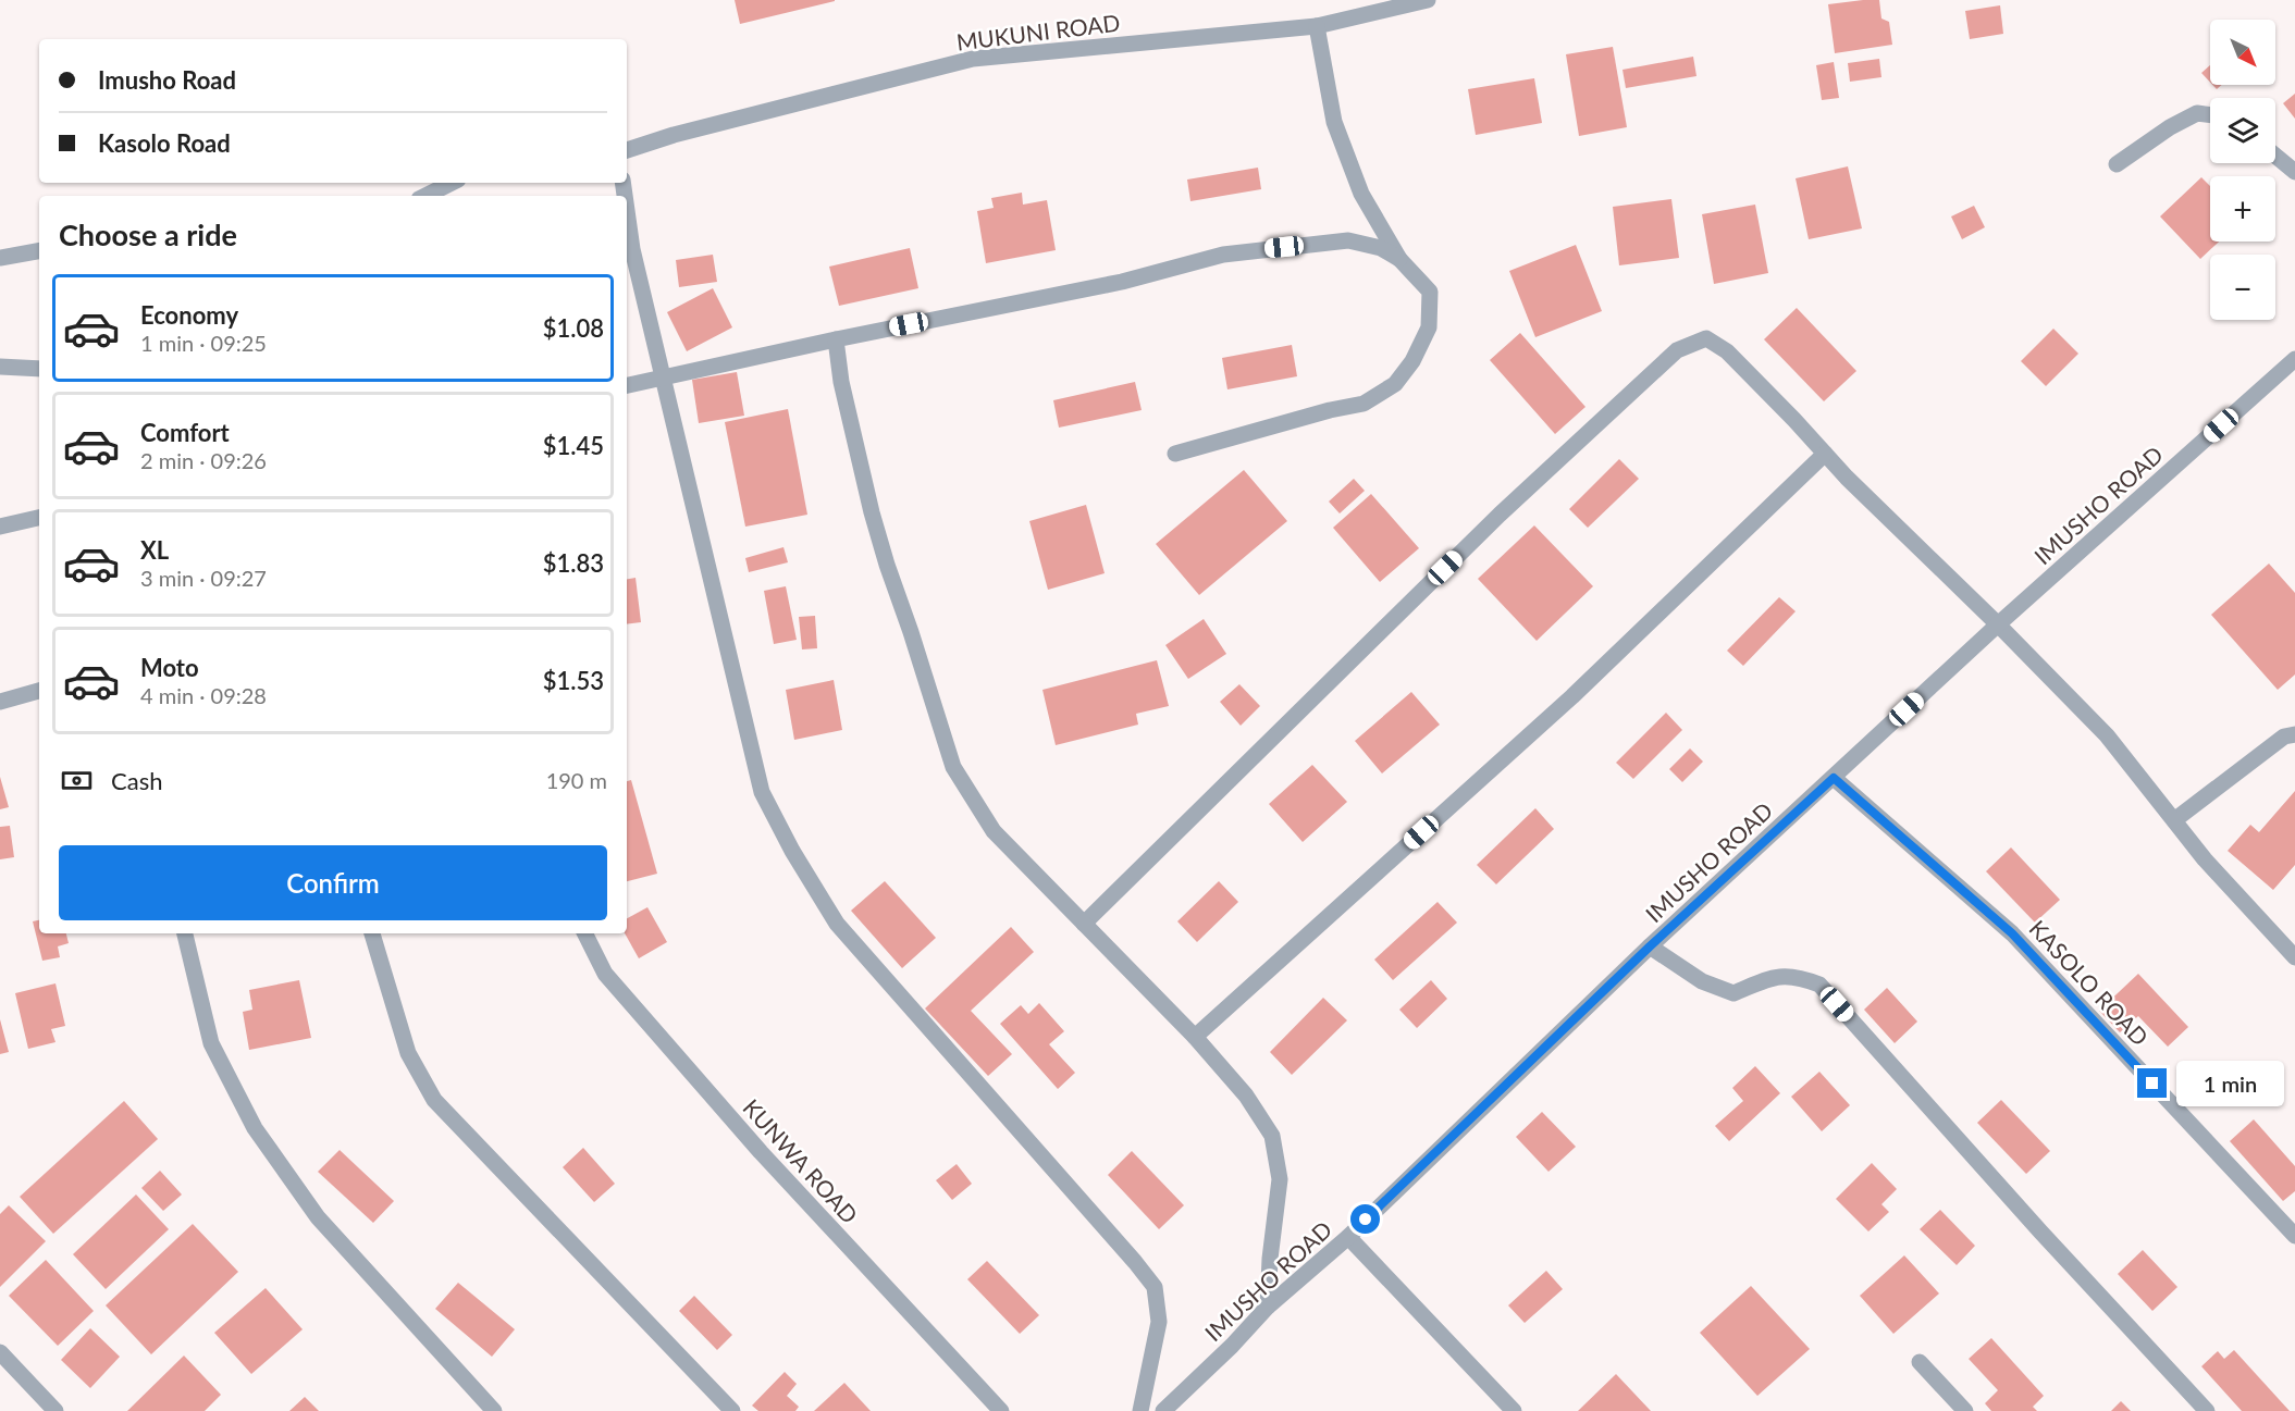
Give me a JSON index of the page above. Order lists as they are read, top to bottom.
{
  "streets": {
    "street": [
      "MUKUNI ROAD",
      "IMUSHO ROAD",
      "KASOLO ROAD",
      "KUNWA ROAD"
    ]
  },
  "crossings": [
    ["IMUSHO ROAD", "KASOLO ROAD"]
  ],
  "north": "bottom right",
  "page": {
    "map_buttons": ["+", "−"],
    "banner": ["Imusho Road", "Kasolo Road"],
    "heading": "Choose a ride",
    "list": [
      {
        "name": "Economy",
        "note": "1 min · 09:25",
        "value": "$1.08"
      },
      {
        "name": "Comfort",
        "note": "2 min · 09:26",
        "value": "$1.45"
      },
      {
        "name": "XL",
        "note": "3 min · 09:27",
        "value": "$1.83"
      },
      {
        "name": "Moto",
        "note": "4 min · 09:28",
        "value": "$1.53"
      }
    ],
    "pay": ["Cash", "190 m"],
    "buttons": "Confirm",
    "bubble": "1 min"
  }
}
